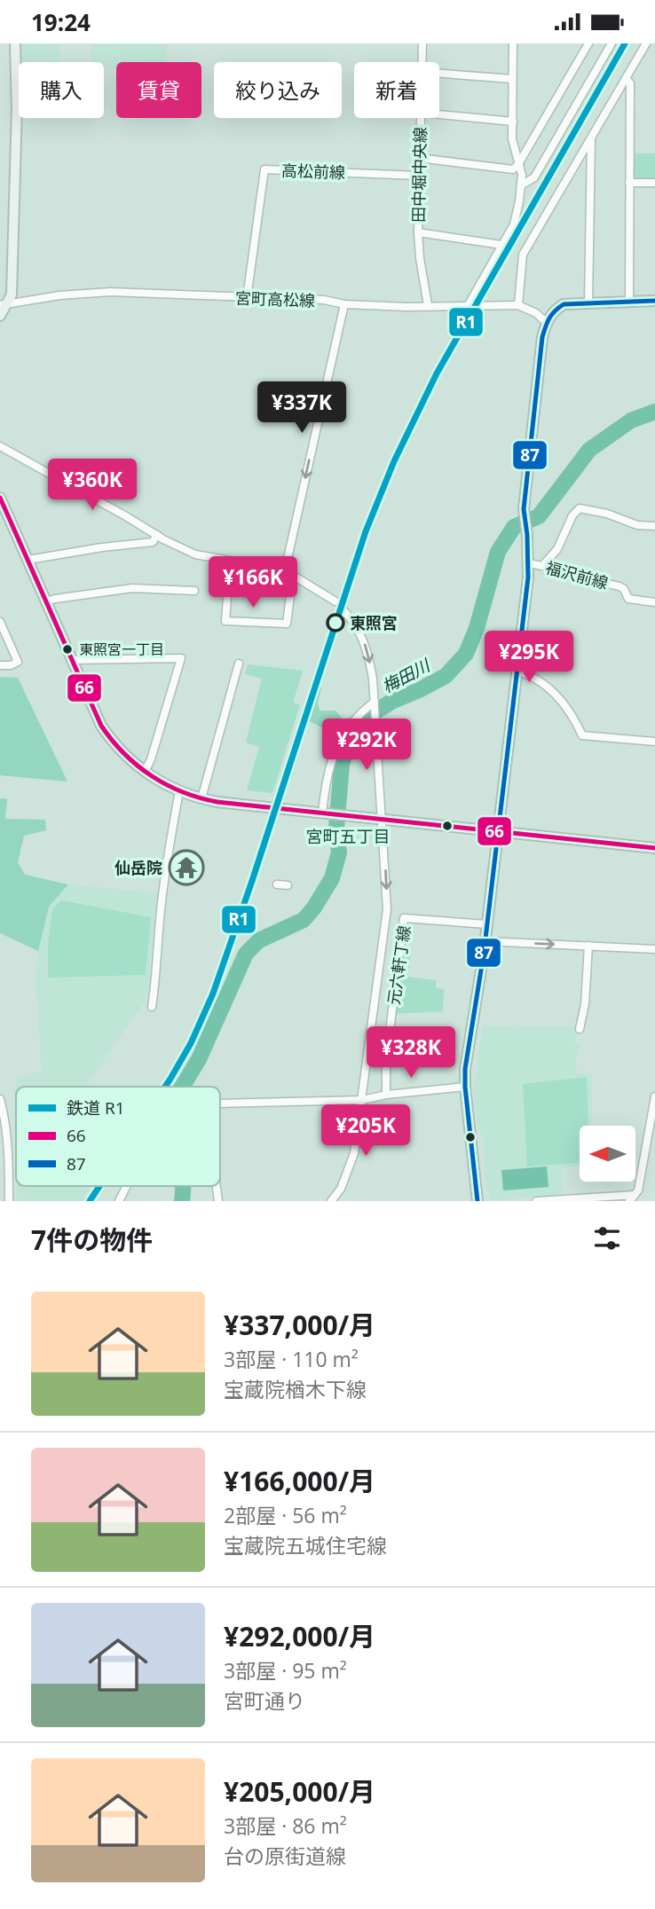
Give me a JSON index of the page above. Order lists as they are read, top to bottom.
{
  "streets": {
    "street": [
      "高松前線",
      "田中堀中央線",
      "宮町高松線",
      "福沢前線",
      "元六軒丁線"
    ]
  },
  "crossings": [
    ["高松前線", "田中堀中央線"],
    ["高松前線", "宮町高松線"],
    ["田中堀中央線", "宮町高松線"]
  ],
  "districts": ["宮町五丁目"],
  "water": ["梅田川"],
  "places": {
    "other": ["東照宮", "東照宮一丁目"],
    "temple": ["仙岳院"]
  },
  "lines": ["rail line R1", "transit line 87", "transit line 66"],
  "legend": ["鉄道 R1", "66", "87"],
  "north": "left",
  "page": {
    "status": "19:24",
    "chip": [
      "購入",
      "賃貸",
      "絞り込み",
      "新着"
    ],
    "price": [
      "¥337K",
      "¥360K",
      "¥166K",
      "¥295K",
      "¥292K",
      "¥328K",
      "¥205K"
    ],
    "heading": "7件の物件",
    "list": [
      {
        "name": "¥337,000/月",
        "note": "3部屋 · 110 m² · 宝蔵院楢木下線"
      },
      {
        "name": "¥166,000/月",
        "note": "2部屋 · 56 m² · 宝蔵院五城住宅線"
      },
      {
        "name": "¥292,000/月",
        "note": "3部屋 · 95 m² · 宮町通り"
      },
      {
        "name": "¥205,000/月",
        "note": "3部屋 · 86 m² · 台の原街道線"
      }
    ]
  }
}
